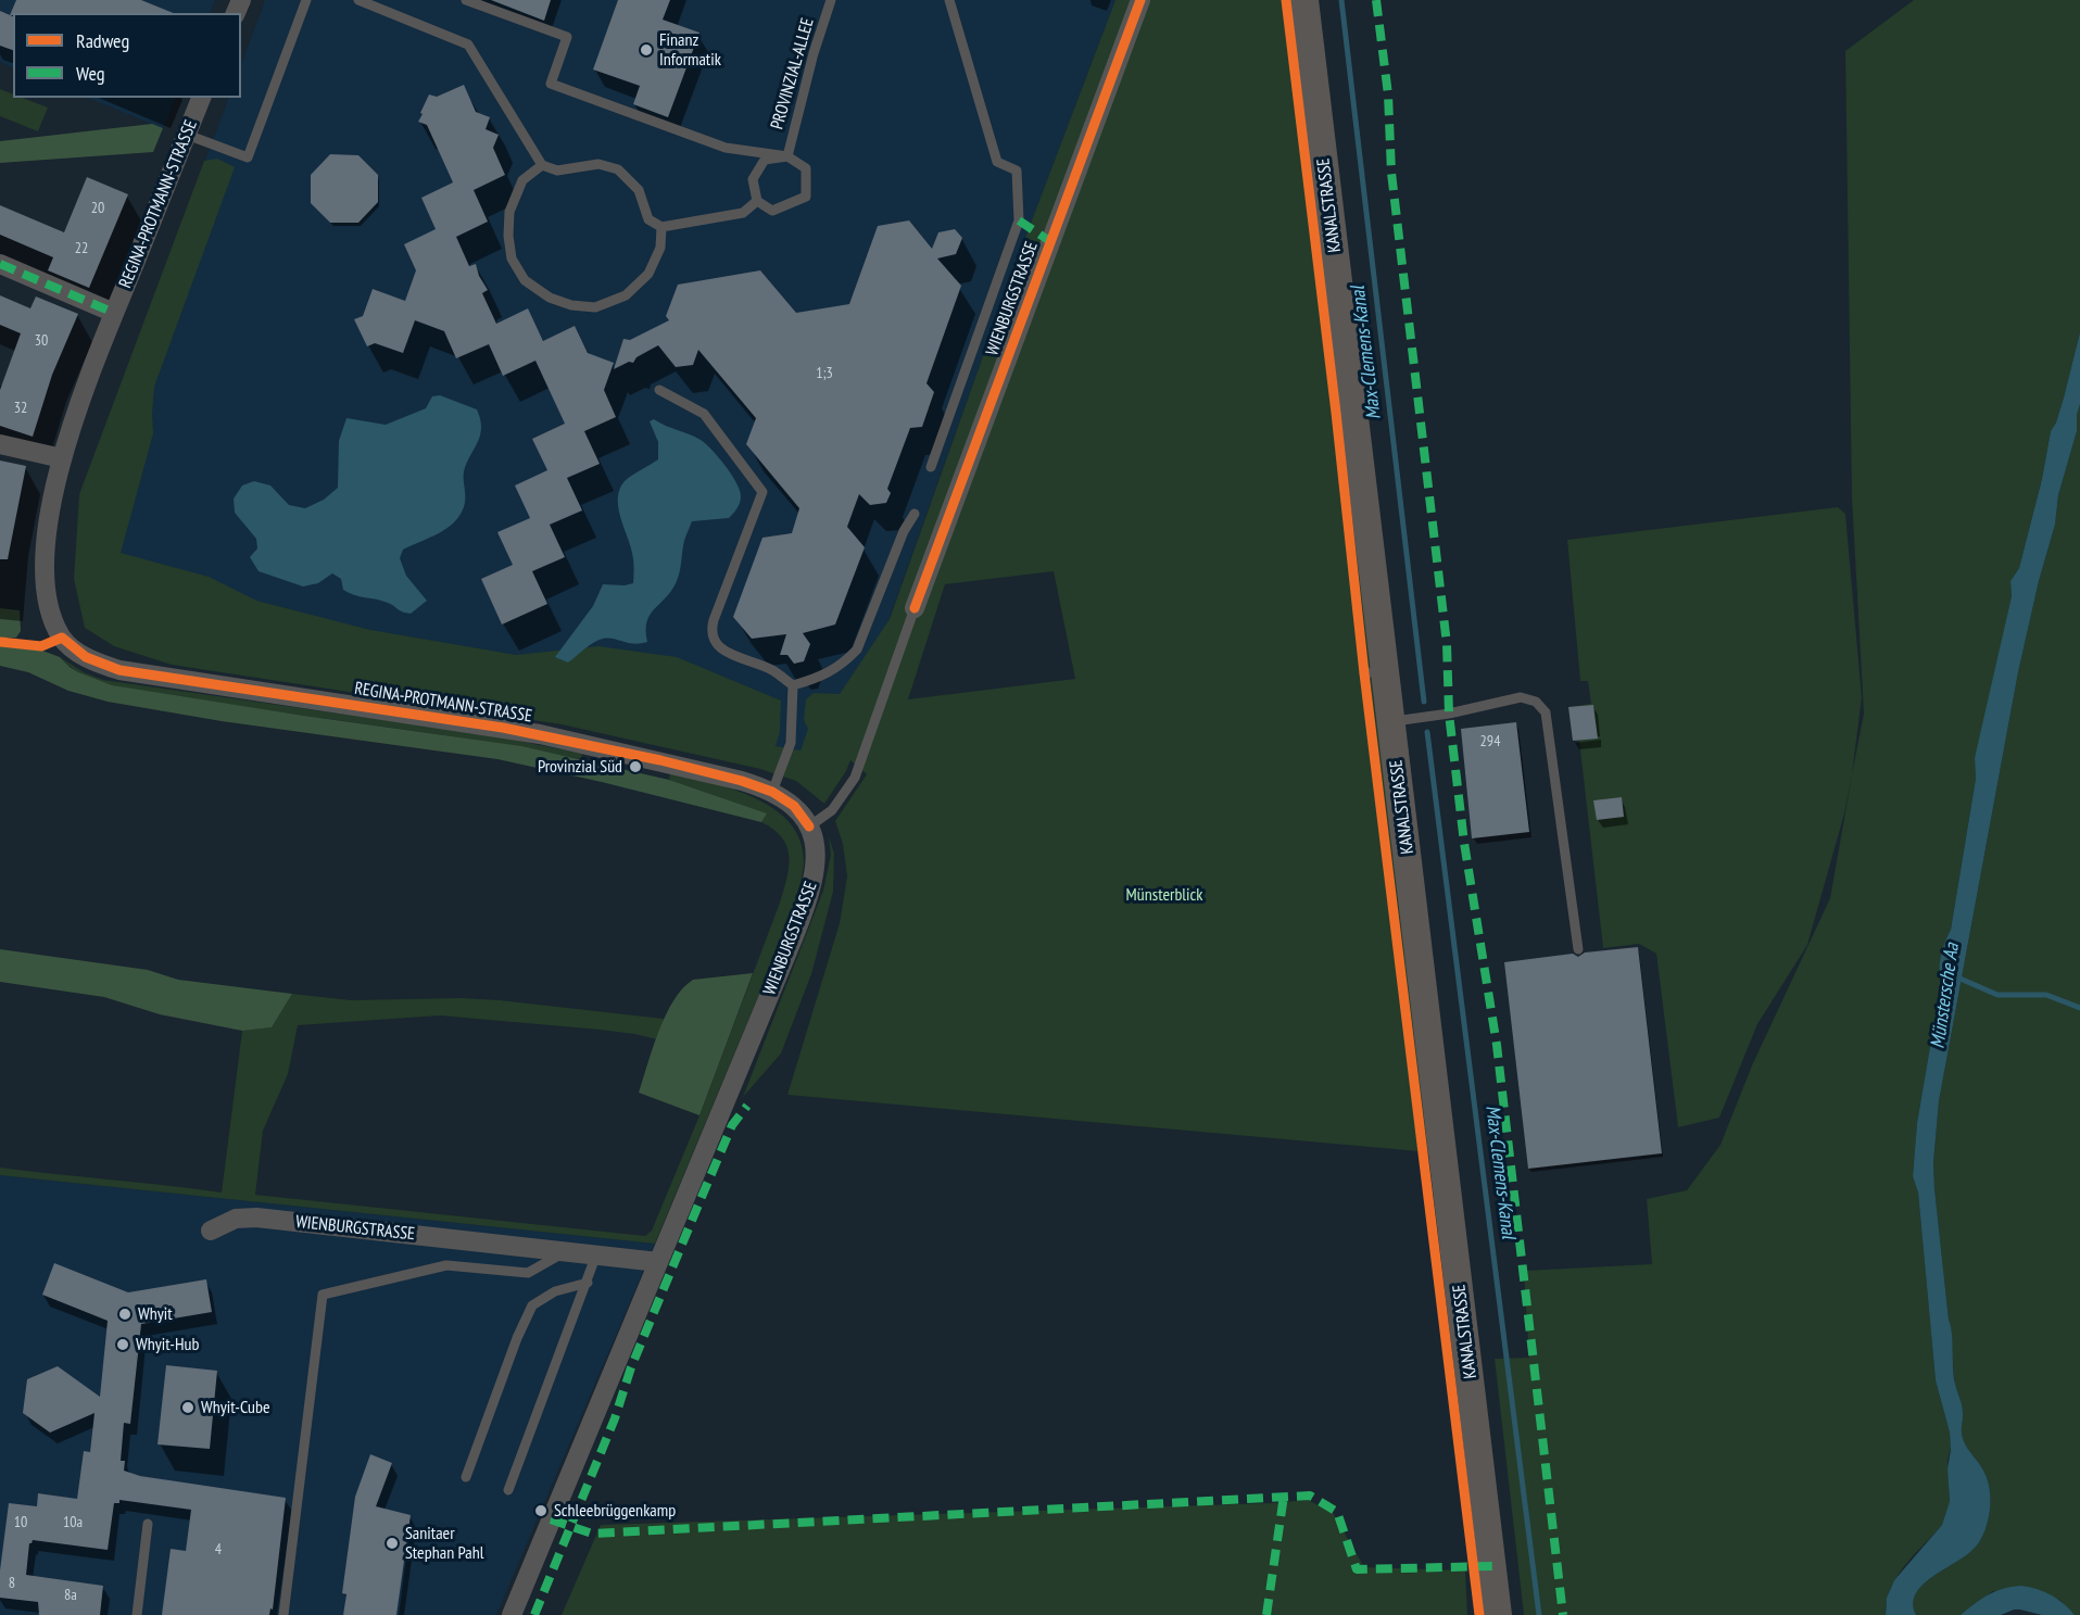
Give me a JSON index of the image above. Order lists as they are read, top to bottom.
{
  "streets": {
    "main road": ["KANALSTRASSE"],
    "street": ["REGINA-PROTMANN-STRASSE", "WIENBURGSTRASSE"],
    "lane": ["PROVINZIAL-ALLEE"]
  },
  "crossings": [
    ["REGINA-PROTMANN-STRASSE", "WIENBURGSTRASSE"]
  ],
  "water": ["Max-Clemens-Kanal", "Münstersche Aa"],
  "parks": ["Münsterblick"],
  "places": [
    "Finanz Informatik",
    "Provinzial Süd",
    "Whyit",
    "Whyit-Hub",
    "Whyit-Cube",
    "Schleebrüggenkamp",
    "Sanitaer Stephan Pahl"
  ],
  "house_numbers": [
    "20",
    "22",
    "30",
    "1;3",
    "32",
    "294",
    "10",
    "10a",
    "4",
    "8",
    "8a"
  ],
  "legend": ["Radweg", "Weg"]
}
